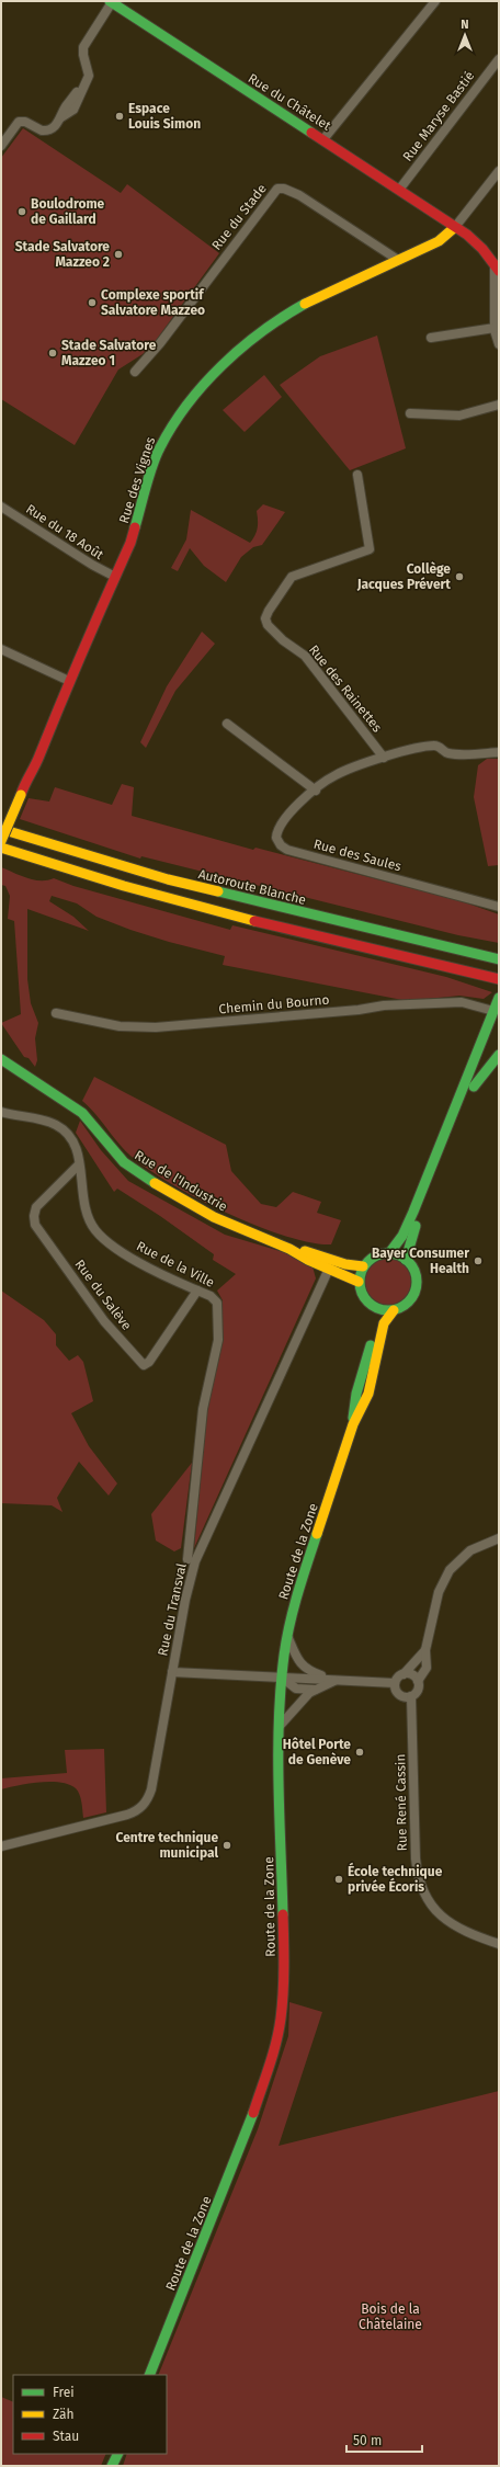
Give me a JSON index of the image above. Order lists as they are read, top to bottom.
{
  "streets": {
    "main road": [
      "Rue du Châtelet",
      "Rue des Vignes",
      "Autoroute Blanche",
      "Rue de l'Industrie",
      "Route de la Zone"
    ],
    "street": [
      "Rue Maryse Bastié",
      "Rue du Stade",
      "Rue du 18 Août",
      "Rue des Rainettes",
      "Rue des Saules",
      "Chemin du Bourno",
      "Rue de la Ville",
      "Rue du Salève",
      "Rue du Transval",
      "Rue René Cassin"
    ]
  },
  "crossings": [
    ["Rue du Châtelet", "Rue Maryse Bastié"],
    ["Rue du Châtelet", "Rue des Vignes"],
    ["Rue du Stade", "Rue des Vignes"],
    ["Rue des Vignes", "Rue du 18 Août"],
    ["Rue des Rainettes", "Rue des Saules"],
    ["Rue de l'Industrie", "Route de la Zone"],
    ["Rue de l'Industrie", "Rue du Transval"],
    ["Rue de la Ville", "Rue du Salève"]
  ],
  "parks": ["Bois de la Châtelaine"],
  "places": [
    "Espace Louis Simon",
    "Boulodrome de Gaillard",
    "Stade Salvatore Mazzeo 2",
    "Complexe sportif Salvatore Mazzeo",
    "Stade Salvatore Mazzeo 1",
    "Collège Jacques Prévert",
    "Bayer Consumer Health",
    "Hôtel Porte de Genève",
    "Centre technique municipal",
    "École technique privée Écoris"
  ],
  "legend": ["Frei", "Zäh", "Stau"],
  "scale_bar": "50 m",
  "north": "top"
}
